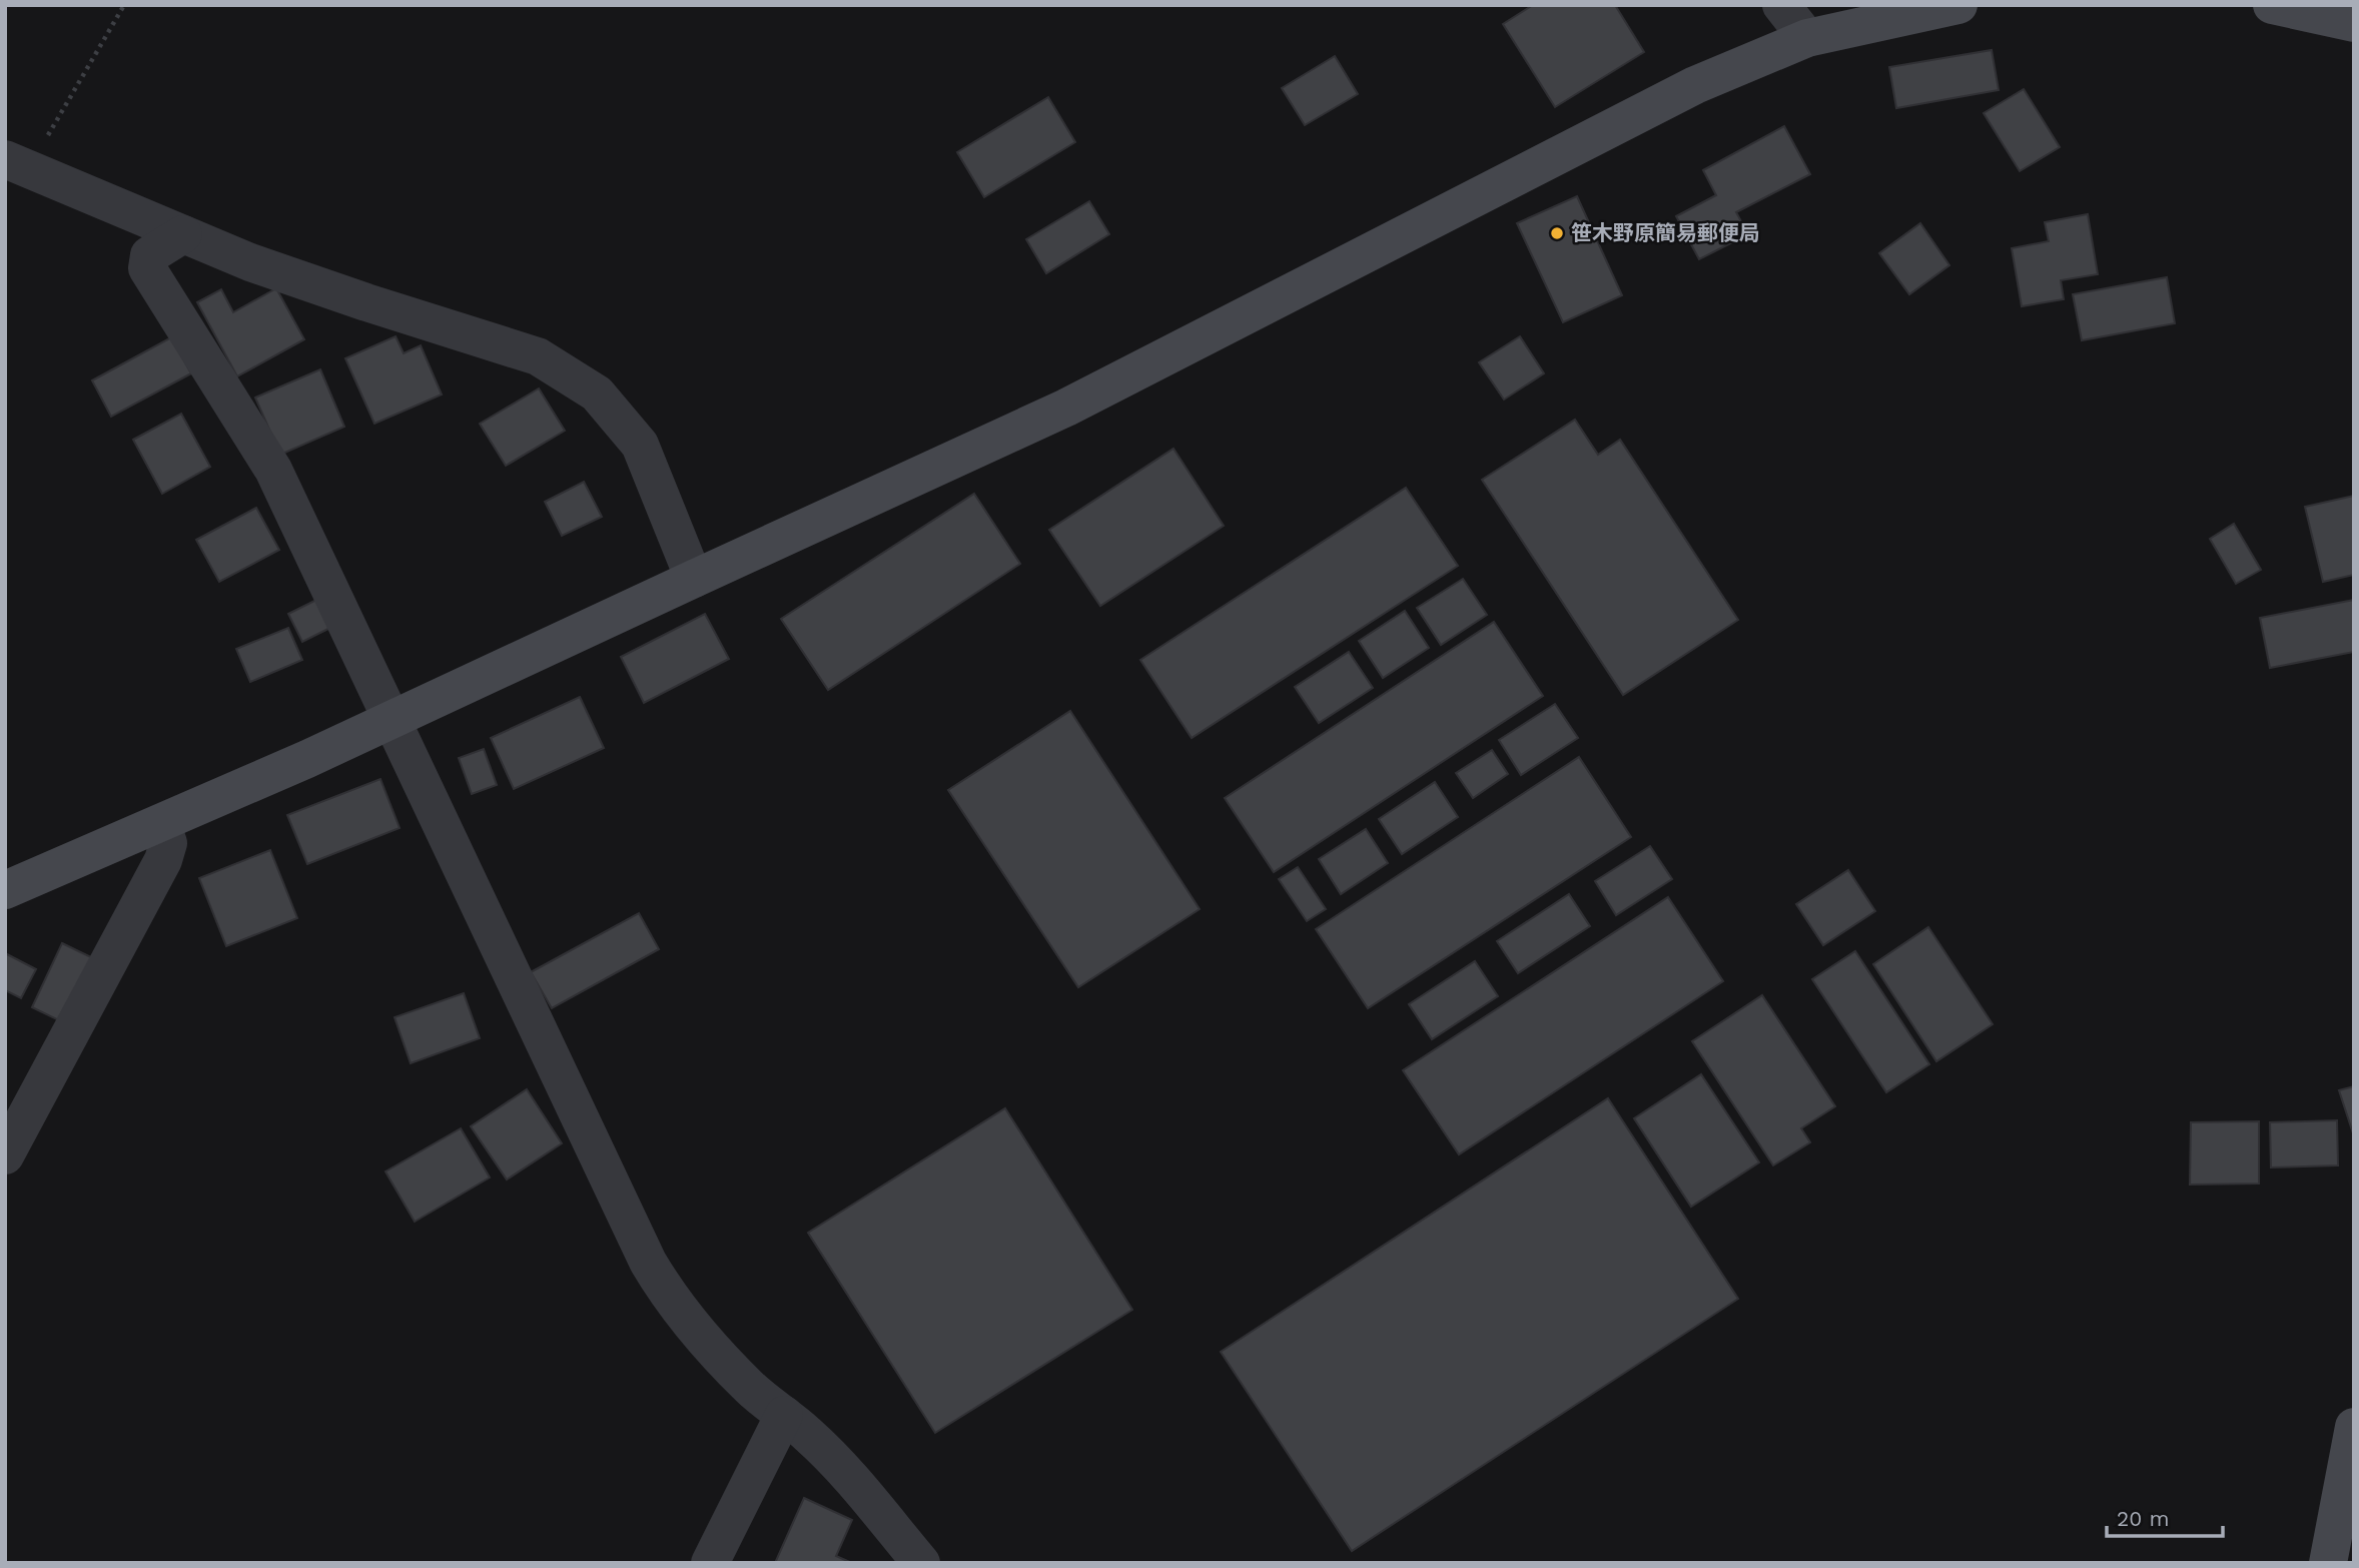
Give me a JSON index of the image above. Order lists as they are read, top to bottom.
{
  "places": ["笹木野原簡易郵便局"],
  "scale_bar": "20 m"
}
